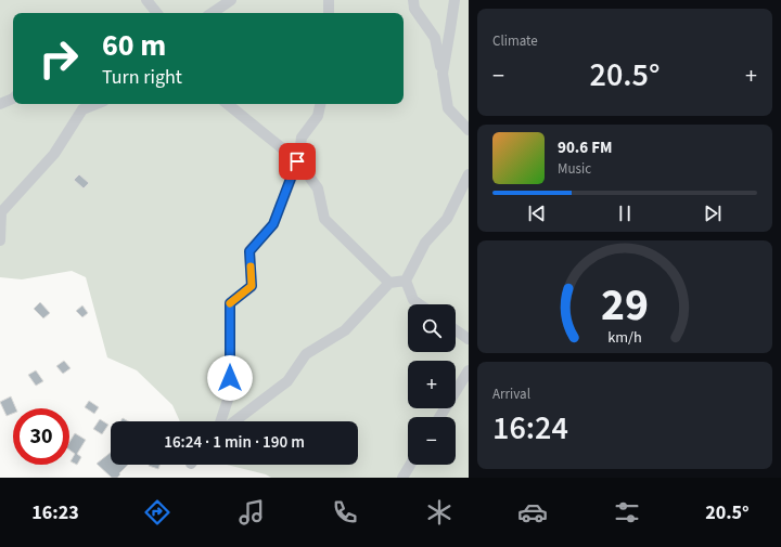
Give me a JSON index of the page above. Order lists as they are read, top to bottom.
{
  "page": {
    "tile": [
      "Climate",
      ["Arrival", "16:24"]
    ],
    "turn": ["60 m", "Turn right"],
    "heat": ["−", "20.5°", "+"],
    "song": ["90.6 FM", "Music"],
    "map_buttons": ["+", "−"],
    "limit": "30",
    "trip": "16:24 · 1 min · 190 m",
    "tabs": ["16:23", "20.5°"],
    "gauge": ["29", "km/h"]
  }
}
